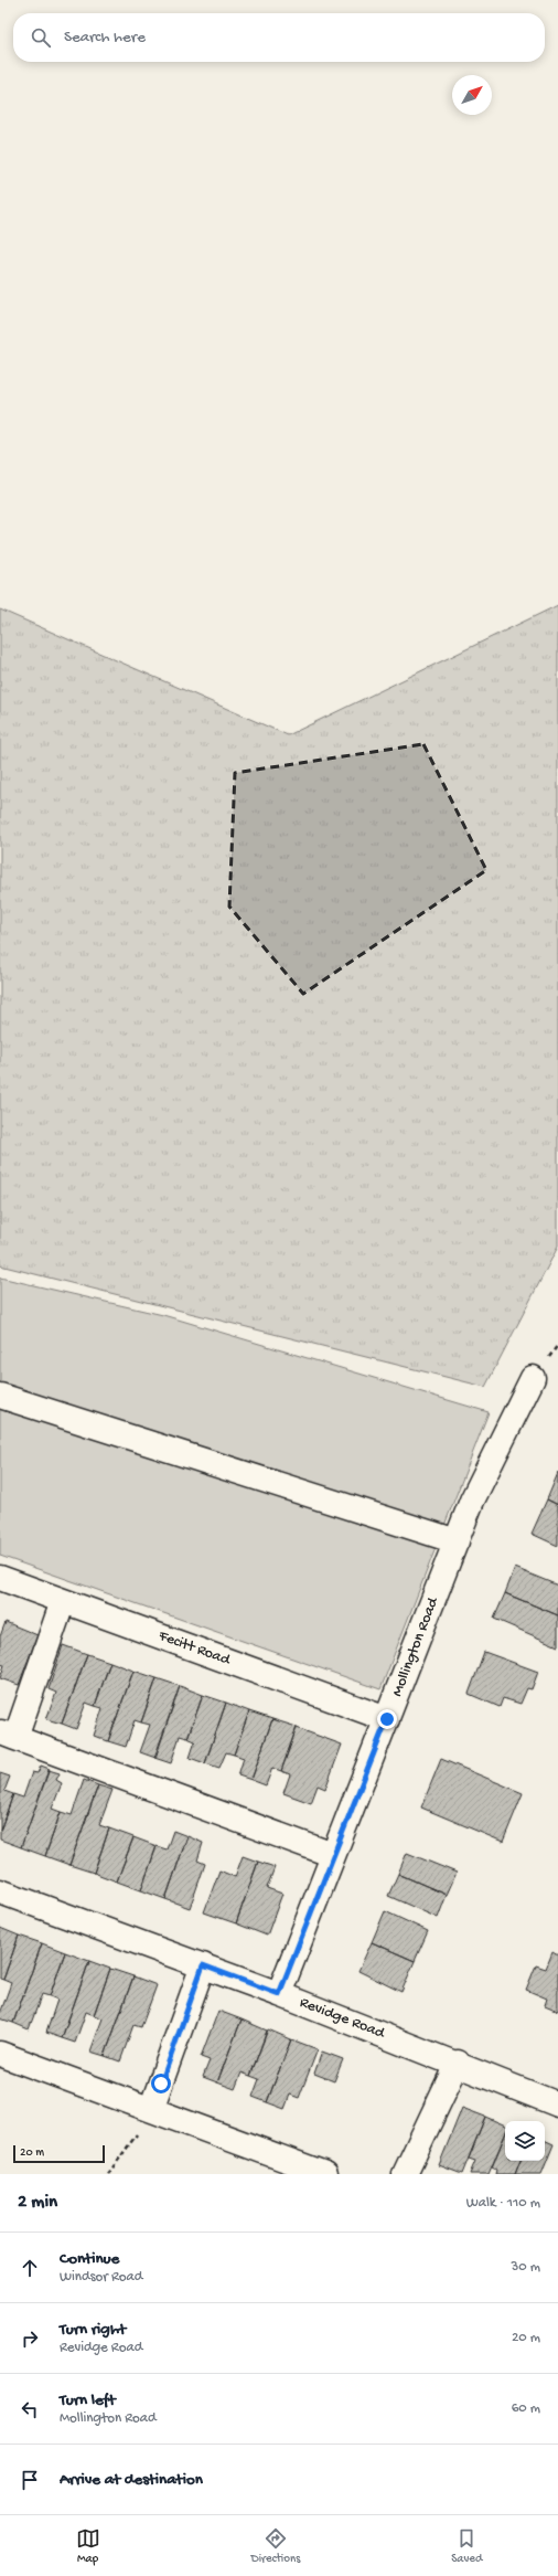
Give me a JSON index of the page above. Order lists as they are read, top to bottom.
{
  "streets": {
    "street": ["Mollington Road", "Fecitt Road", "Revidge Road"]
  },
  "crossings": [
    ["Mollington Road", "Fecitt Road"],
    ["Mollington Road", "Revidge Road"]
  ],
  "scale_bar": "20 m",
  "north": "top right",
  "page": {
    "search": "Search here",
    "scale": "20 m",
    "heading": ["2 min", "Walk · 110 m"],
    "list": [
      ["Continue", "Windsor Road", "30 m"],
      ["Turn right", "Revidge Road", "20 m"],
      ["Turn left", "Mollington Road", "60 m"],
      "Arrive at destination"
    ],
    "nav": ["Map", "Directions", "Saved"]
  }
}
